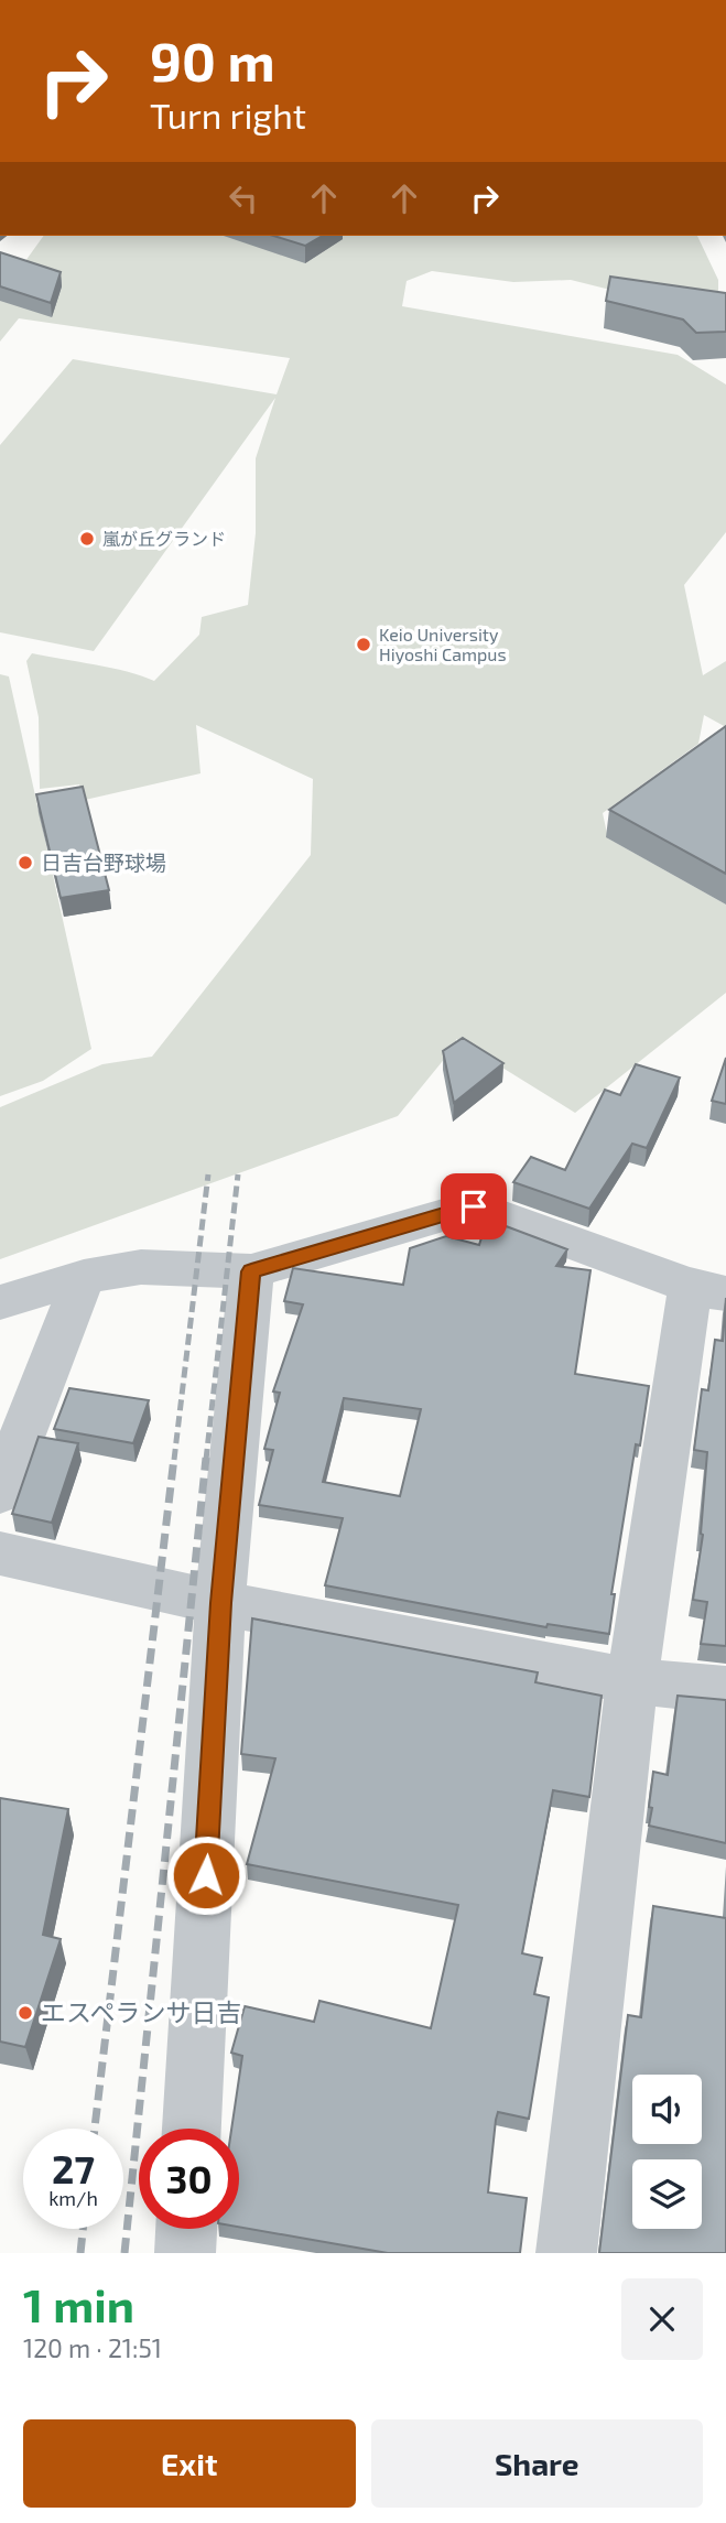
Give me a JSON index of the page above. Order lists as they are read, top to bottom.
{
  "places": [
    "嵐が丘グランド",
    "Keio University Hiyoshi Campus",
    "日吉台野球場",
    "エスペランサ日吉"
  ],
  "page": {
    "turn": ["90 m", "Turn right"],
    "speed": "27 km/h",
    "limit": "30",
    "heading": ["1 min", "120 m · 21:51"],
    "buttons": ["Exit", "Share"]
  }
}
